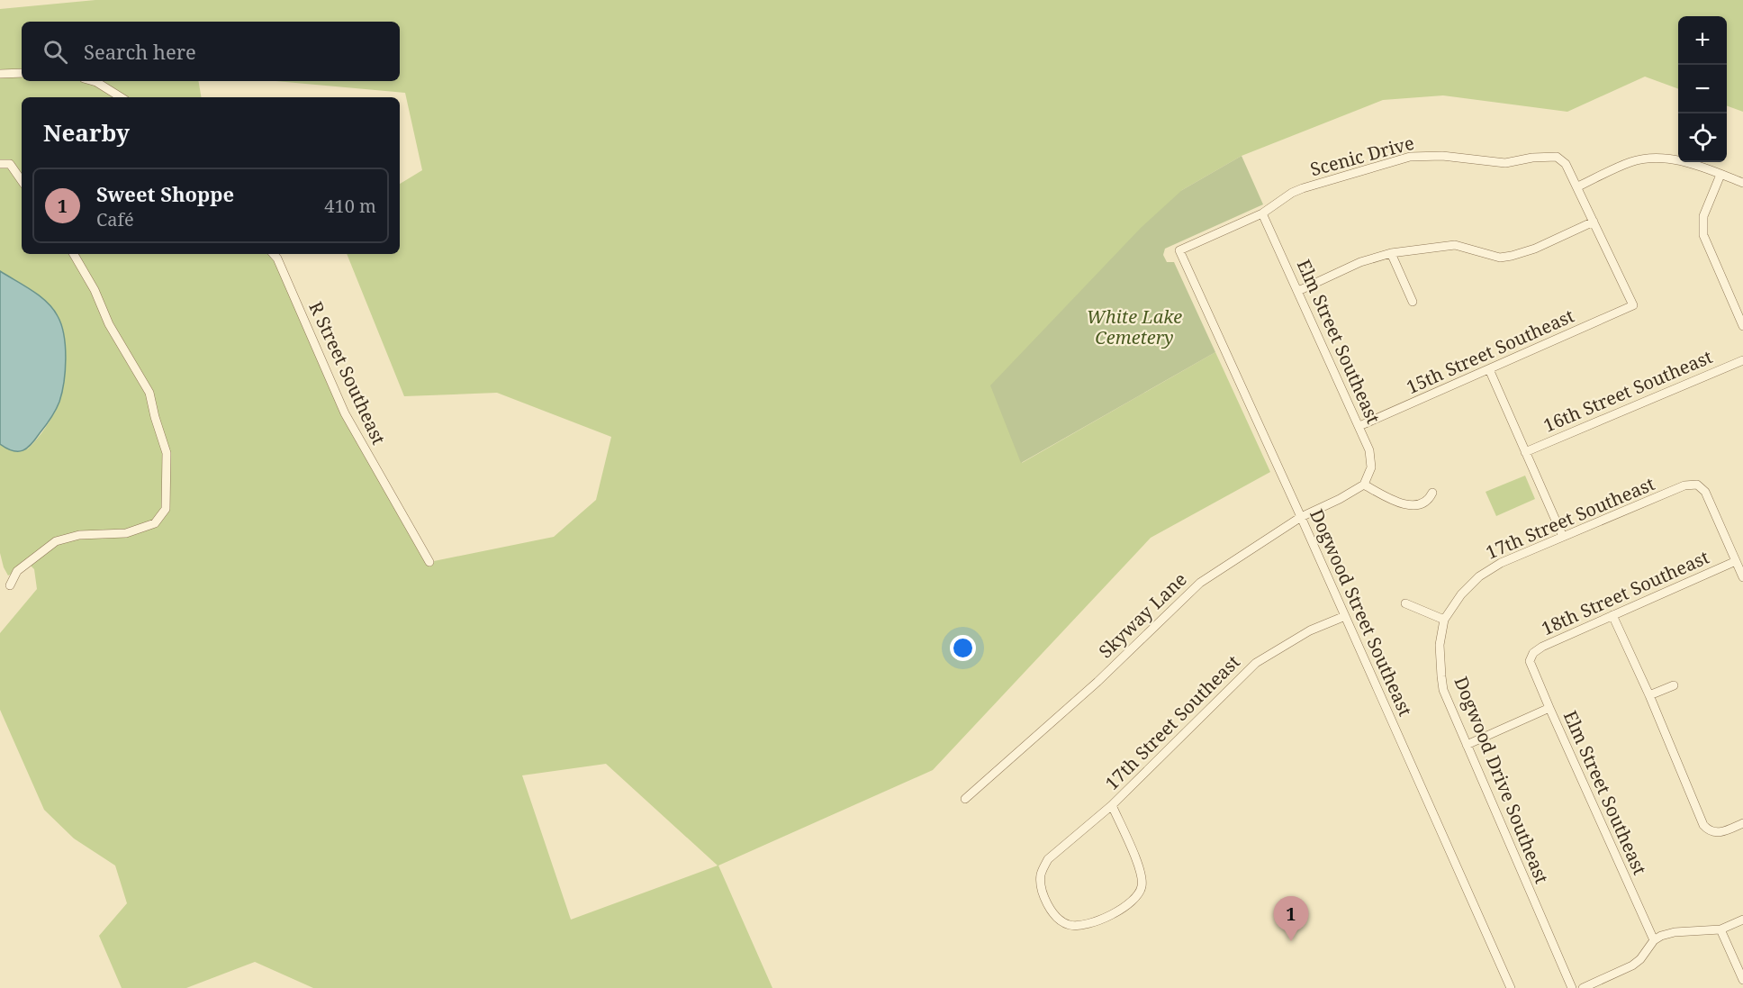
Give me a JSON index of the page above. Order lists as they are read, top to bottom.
{
  "streets": {
    "street": [
      "Scenic Drive",
      "Elm Street Southeast",
      "15th Street Southeast",
      "R Street Southeast",
      "16th Street Southeast",
      "17th Street Southeast",
      "18th Street Southeast",
      "Dogwood Street Southeast",
      "Skyway Lane",
      "Dogwood Drive Southeast"
    ]
  },
  "crossings": [
    ["Scenic Drive", "Elm Street Southeast"],
    ["Scenic Drive", "Dogwood Street Southeast"],
    ["Elm Street Southeast", "15th Street Southeast"],
    ["Elm Street Southeast", "18th Street Southeast"],
    ["Elm Street Southeast", "Skyway Lane"],
    ["17th Street Southeast", "18th Street Southeast"],
    ["17th Street Southeast", "Dogwood Street Southeast"],
    ["17th Street Southeast", "Dogwood Drive Southeast"],
    ["Dogwood Street Southeast", "Skyway Lane"]
  ],
  "parks": ["White Lake Cemetery"],
  "page": {
    "map_buttons": ["+", "−"],
    "search": "Search here",
    "heading": "Nearby",
    "list": [
      {
        "mark": "1",
        "name": "Sweet Shoppe",
        "note": "Café",
        "value": "410 m"
      }
    ],
    "pins": "1"
  }
}
